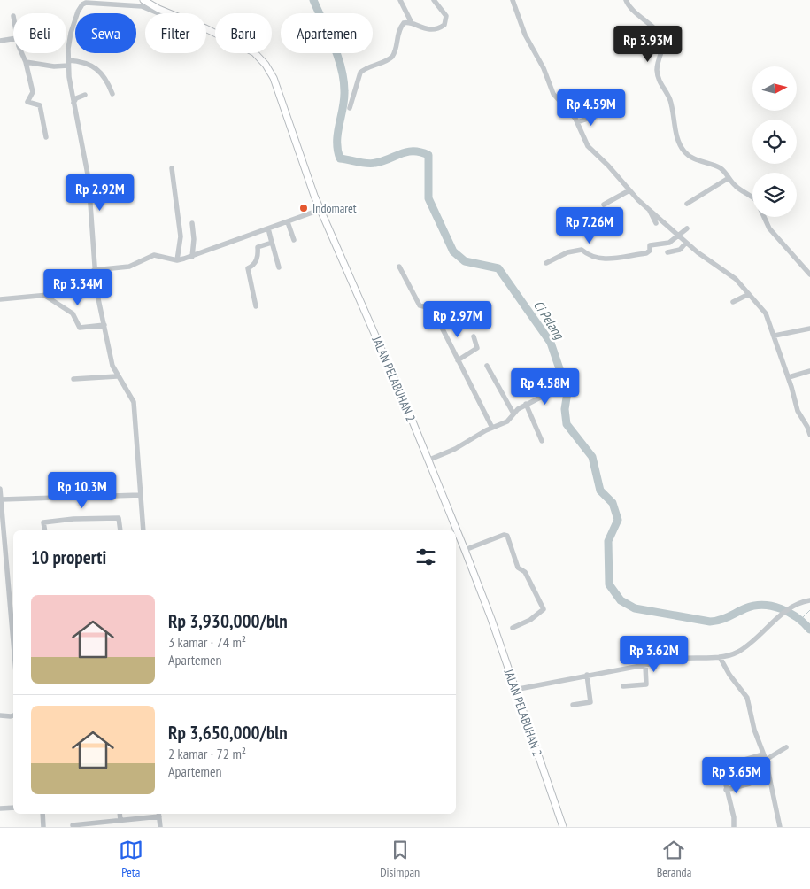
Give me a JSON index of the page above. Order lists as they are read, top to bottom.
{
  "streets": {
    "main road": ["JALAN PELABUHAN 2"]
  },
  "water": ["Ci Pelang"],
  "places": ["Indomaret"],
  "north": "right",
  "page": {
    "chip": [
      "Beli",
      "Sewa",
      "Filter",
      "Baru",
      "Apartemen"
    ],
    "price": [
      "Rp 3.93M",
      "Rp 4.59M",
      "Rp 2.92M",
      "Rp 7.26M",
      "Rp 3.34M",
      "Rp 2.97M",
      "Rp 4.58M",
      "Rp 10.3M",
      "Rp 3.62M",
      "Rp 3.65M"
    ],
    "heading": "10 properti",
    "list": [
      {
        "name": "Rp 3,930,000/bln",
        "note": "3 kamar · 74 m² · Apartemen"
      },
      {
        "name": "Rp 3,650,000/bln",
        "note": "2 kamar · 72 m² · Apartemen"
      }
    ],
    "tabs": ["Peta", "Disimpan", "Beranda"]
  }
}
